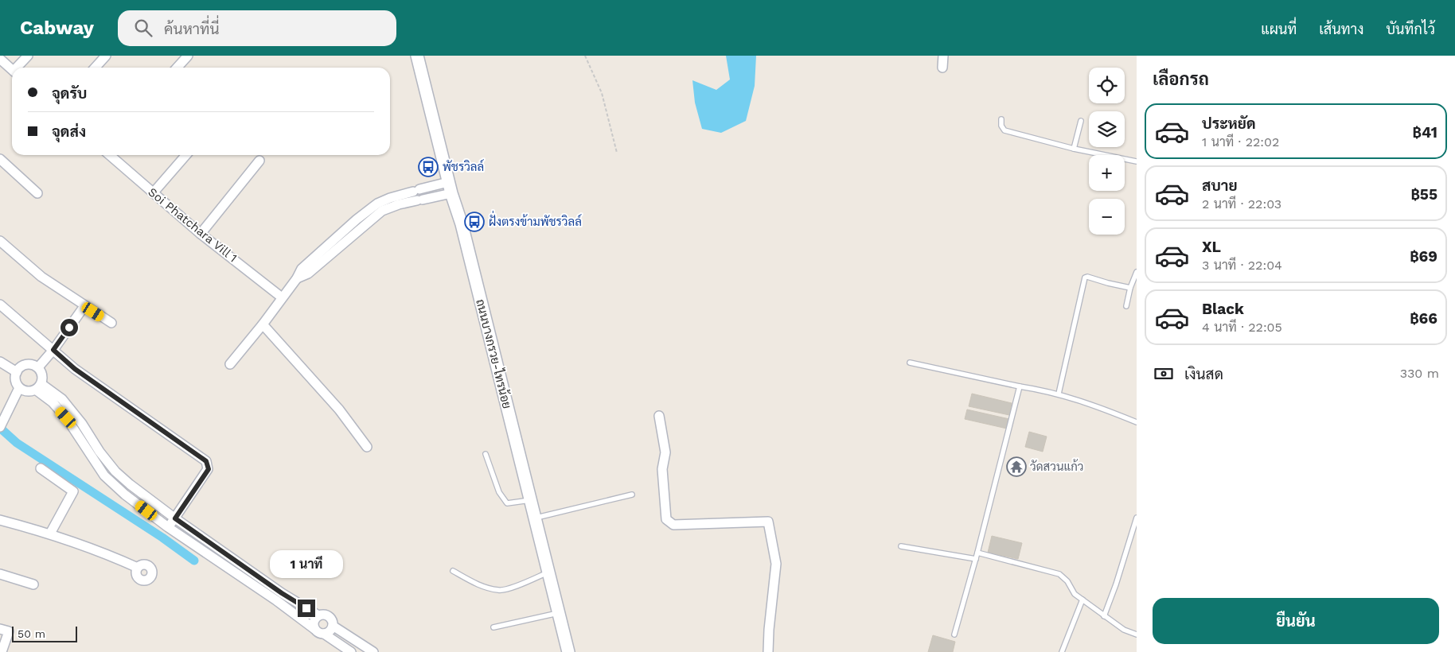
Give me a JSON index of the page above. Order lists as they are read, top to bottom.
{
  "streets": {
    "main road": ["ถนนบางกรวย-ไทรน้อย"],
    "street": ["Soi Phatchara Vill 1"]
  },
  "places": {
    "bus stop": ["พัชรวิลล์", "ฝั่งตรงข้ามพัชรวิลล์"],
    "temple": ["วัดสวนแก้ว"]
  },
  "scale_bar": "50 m",
  "page": {
    "header": "Cabway",
    "search": "ค้นหาที่นี่",
    "nav": ["แผนที่", "เส้นทาง", "บันทึกไว้"],
    "heading": "เลือกรถ",
    "map_buttons": ["+", "−"],
    "banner": ["จุดรับ", "จุดส่ง"],
    "list": [
      {
        "name": "ประหยัด",
        "note": "1 นาที · 22:02",
        "value": "฿41"
      },
      {
        "name": "สบาย",
        "note": "2 นาที · 22:03",
        "value": "฿55"
      },
      {
        "name": "XL",
        "note": "3 นาที · 22:04",
        "value": "฿69"
      },
      {
        "name": "Black",
        "note": "4 นาที · 22:05",
        "value": "฿66"
      }
    ],
    "pay": ["เงินสด", "330 m"],
    "bubble": "1 นาที",
    "buttons": "ยืนยัน",
    "scale": "50 m"
  }
}
